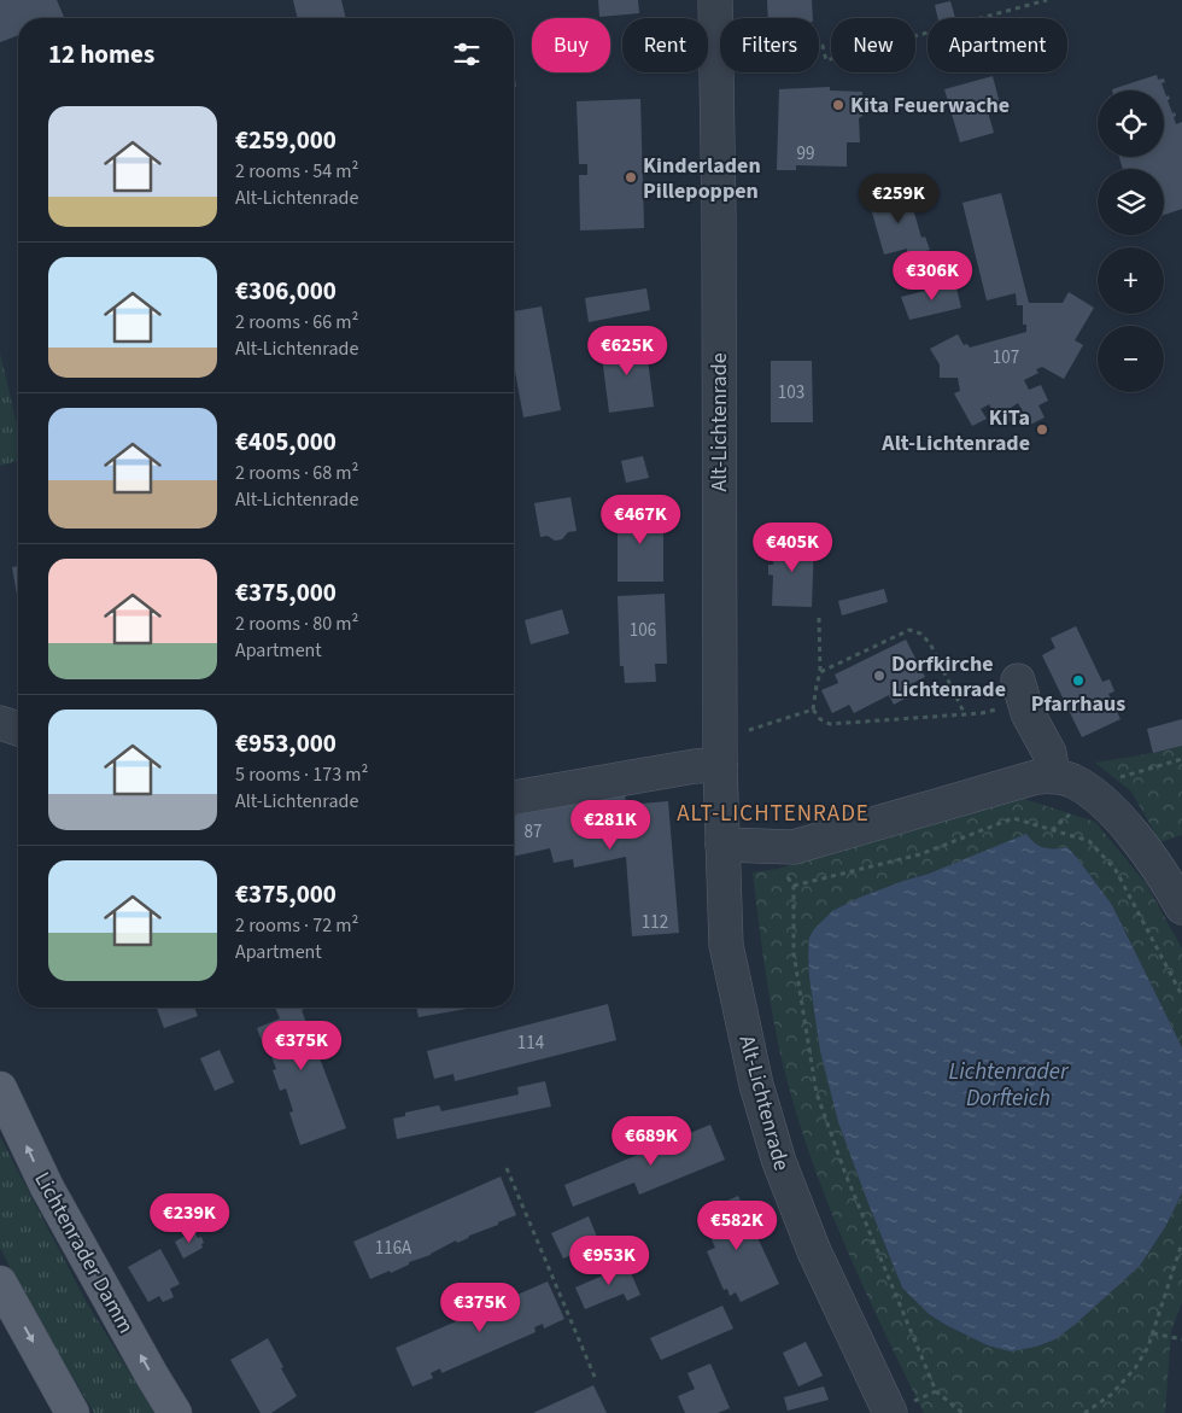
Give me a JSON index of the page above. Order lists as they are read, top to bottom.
{
  "streets": {
    "main road": ["Lichtenrader Damm"],
    "street": ["Alt-Lichtenrade"]
  },
  "districts": ["ALT-LICHTENRADE"],
  "water": ["Lichtenrader Dorfteich"],
  "places": [
    "Kita Feuerwache",
    "Kinderladen Pillepoppen",
    "KiTa Alt-Lichtenrade",
    "Dorfkirche Lichtenrade",
    "Pfarrhaus"
  ],
  "house_numbers": [
    "99",
    "107",
    "103",
    "106",
    "87",
    "112",
    "114",
    "116A"
  ],
  "page": {
    "chip": [
      "Buy",
      "Rent",
      "Filters",
      "New",
      "Apartment"
    ],
    "heading": "12 homes",
    "map_buttons": ["+", "−"],
    "list": [
      {
        "name": "€259,000",
        "note": "2 rooms · 54 m² · Alt-Lichtenrade"
      },
      {
        "name": "€306,000",
        "note": "2 rooms · 66 m² · Alt-Lichtenrade"
      },
      {
        "name": "€405,000",
        "note": "2 rooms · 68 m² · Alt-Lichtenrade"
      },
      {
        "name": "€375,000",
        "note": "2 rooms · 80 m² · Apartment"
      },
      {
        "name": "€953,000",
        "note": "5 rooms · 173 m² · Alt-Lichtenrade"
      },
      {
        "name": "€375,000",
        "note": "2 rooms · 72 m² · Apartment"
      }
    ],
    "price": [
      "€259K",
      "€306K",
      "€625K",
      "€467K",
      "€405K",
      "€281K",
      "€375K",
      "€689K",
      "€239K",
      "€582K",
      "€953K",
      "€375K"
    ]
  }
}
